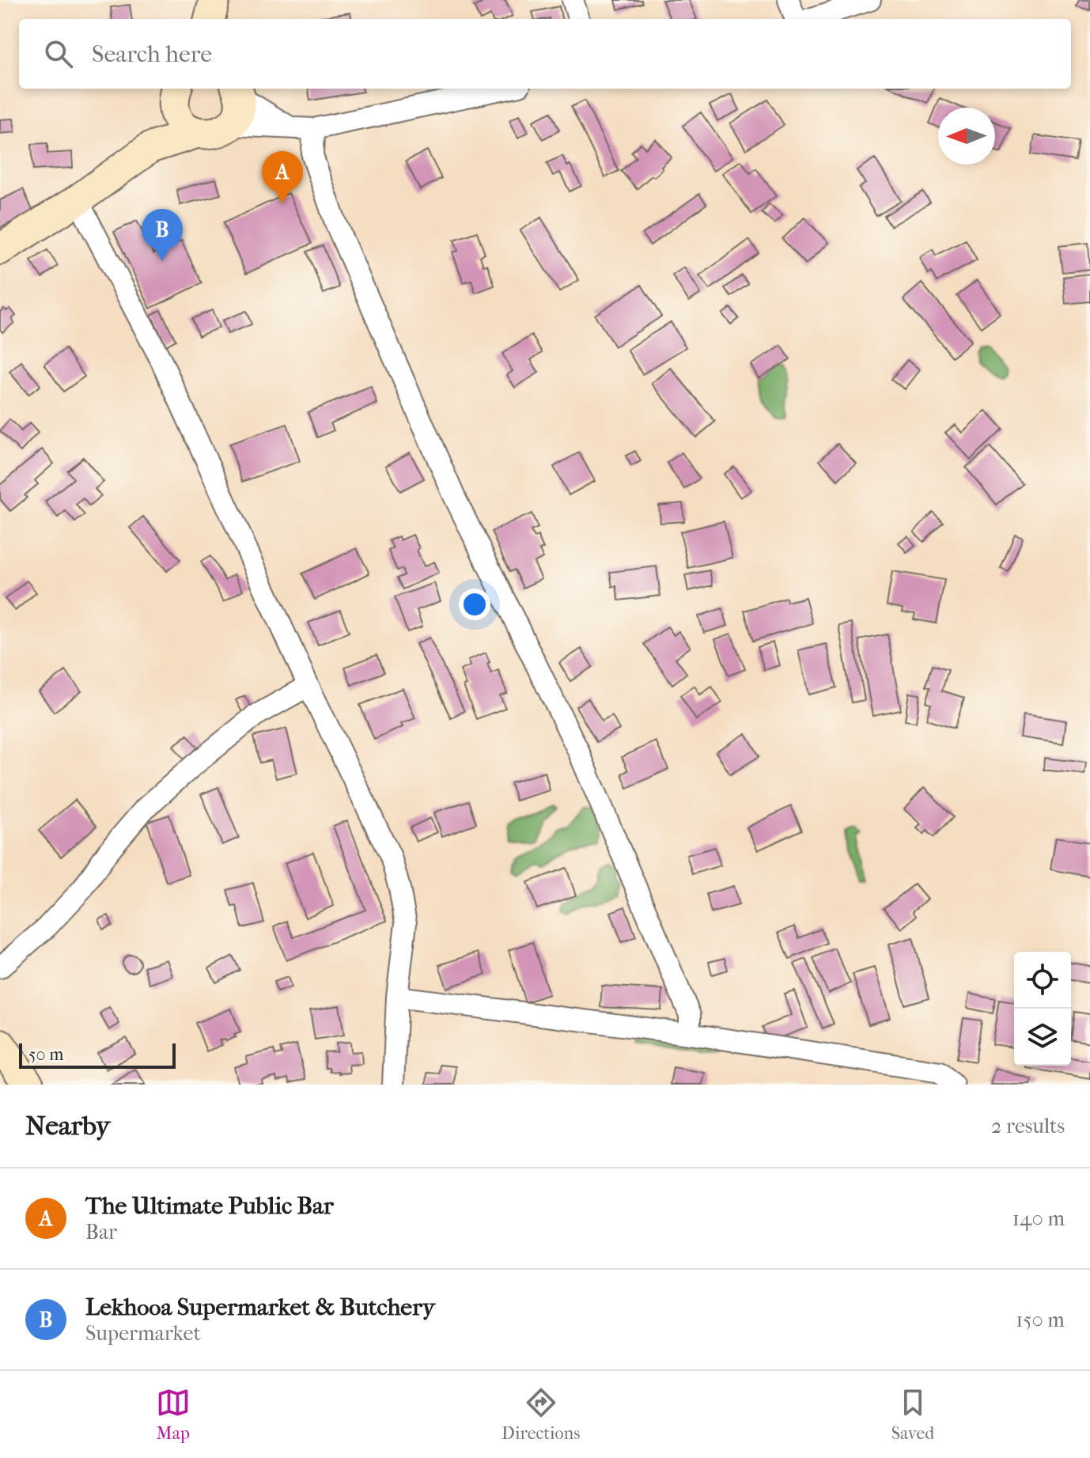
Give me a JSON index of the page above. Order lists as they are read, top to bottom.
{
  "scale_bar": "50 m",
  "north": "left",
  "page": {
    "search": "Search here",
    "pins": ["A", "B"],
    "scale": "50 m",
    "heading": ["Nearby", "2 results"],
    "list": [
      {
        "mark": "A",
        "name": "The Ultimate Public Bar",
        "note": "Bar",
        "value": "140 m"
      },
      {
        "mark": "B",
        "name": "Lekhooa Supermarket & Butchery",
        "note": "Supermarket",
        "value": "150 m"
      }
    ],
    "nav": ["Map", "Directions", "Saved"]
  }
}
